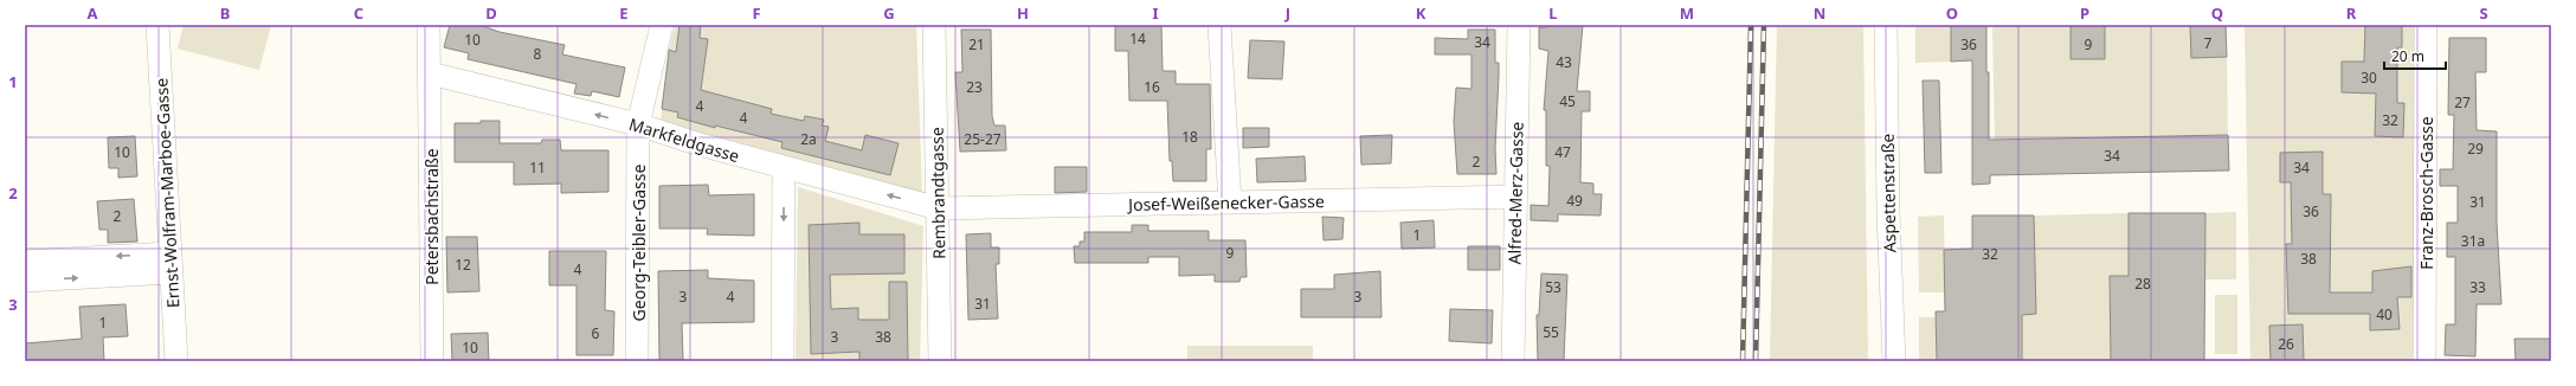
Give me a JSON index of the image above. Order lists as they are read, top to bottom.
{
  "streets": {
    "street": [
      "Markfeldgasse",
      "Ernst-Wolfram-Marboe-Gasse",
      "Rembrandtgasse",
      "Alfred-Merz-Gasse",
      "Aspettenstraße",
      "Franz-Brosch-Gasse",
      "Josef-Weißenecker-Gasse",
      "Petersbachstraße",
      "Georg-Teibler-Gasse"
    ]
  },
  "crossings": [
    ["Markfeldgasse", "Rembrandtgasse"],
    ["Markfeldgasse", "Josef-Weißenecker-Gasse"],
    ["Markfeldgasse", "Petersbachstraße"],
    ["Markfeldgasse", "Georg-Teibler-Gasse"],
    ["Rembrandtgasse", "Josef-Weißenecker-Gasse"],
    ["Alfred-Merz-Gasse", "Josef-Weißenecker-Gasse"]
  ],
  "one_way": ["Markfeldgasse"],
  "house_numbers": [
    "14",
    "10",
    "34",
    "7",
    "21",
    "36",
    "9",
    "8",
    "43",
    "30",
    "23",
    "16",
    "45",
    "27",
    "4",
    "4",
    "32",
    "18",
    "2a",
    "25-27",
    "29",
    "10",
    "47",
    "34",
    "2",
    "11",
    "34",
    "49",
    "31",
    "36",
    "2",
    "1",
    "31a",
    "9",
    "32",
    "38",
    "12",
    "4",
    "28",
    "53",
    "33",
    "3",
    "4",
    "3",
    "31",
    "40",
    "1",
    "55",
    "6",
    "3",
    "38",
    "26",
    "10"
  ],
  "scale_bar": "20 m",
  "grid": {
    "columns": [
      "A",
      "B",
      "C",
      "D",
      "E",
      "F",
      "G",
      "H",
      "I",
      "J",
      "K",
      "L",
      "M",
      "N",
      "O",
      "P",
      "Q",
      "R",
      "S"
    ],
    "rows": ["1", "2", "3"]
  }
}
